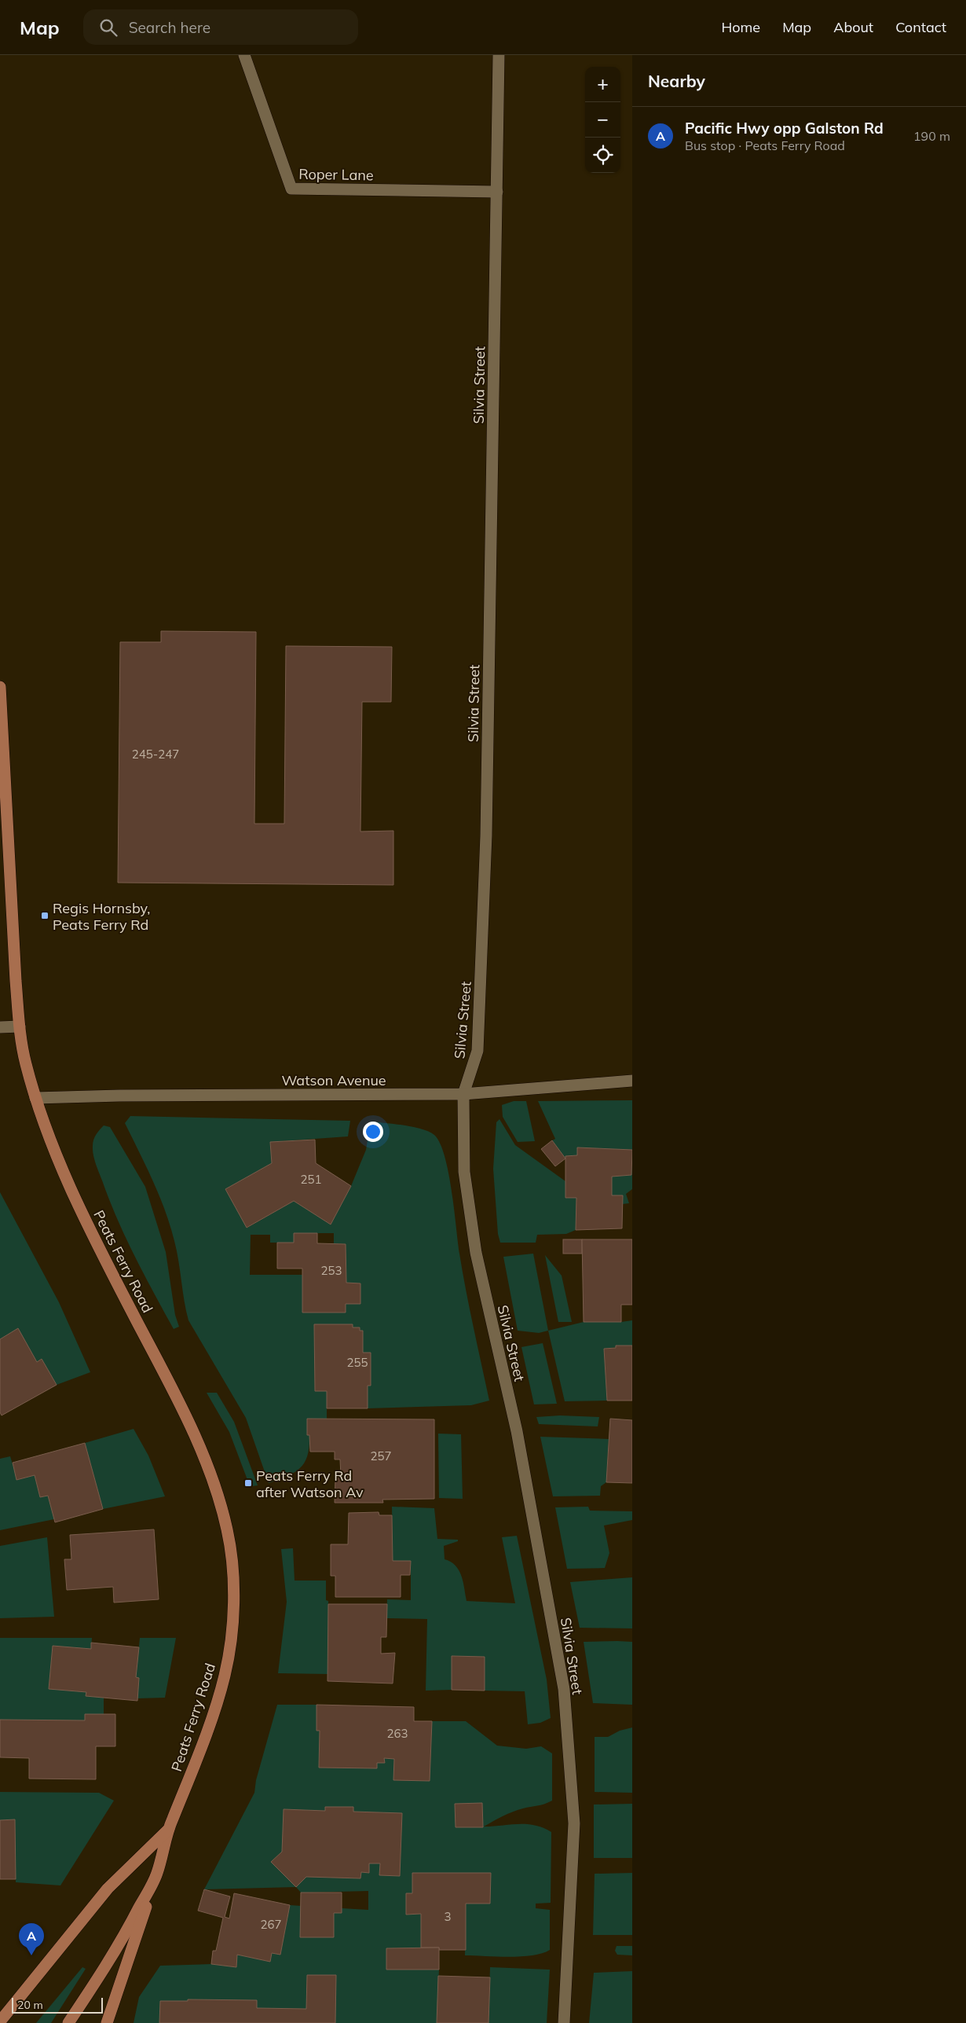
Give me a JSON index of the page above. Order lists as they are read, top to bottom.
{
  "streets": {
    "main road": ["Peats Ferry Road"],
    "street": ["Roper Lane", "Silvia Street", "Watson Avenue"]
  },
  "crossings": [
    ["Roper Lane", "Silvia Street"],
    ["Silvia Street", "Watson Avenue"],
    ["Watson Avenue", "Peats Ferry Road"]
  ],
  "places": {
    "transit": ["Regis Hornsby, Peats Ferry Rd", "Peats Ferry Rd after Watson Av"]
  },
  "house_numbers": [
    "245-247",
    "251",
    "253",
    "255",
    "257",
    "263",
    "3",
    "267"
  ],
  "scale_bar": "20 m",
  "page": {
    "header": "Map",
    "search": "Search here",
    "nav": [
      "Home",
      "Map",
      "About",
      "Contact"
    ],
    "heading": "Nearby",
    "map_buttons": ["+", "−"],
    "list": [
      {
        "mark": "A",
        "name": "Pacific Hwy opp Galston Rd",
        "note": "Bus stop · Peats Ferry Road",
        "value": "190 m"
      }
    ],
    "pins": "A",
    "scale": "20 m"
  }
}
